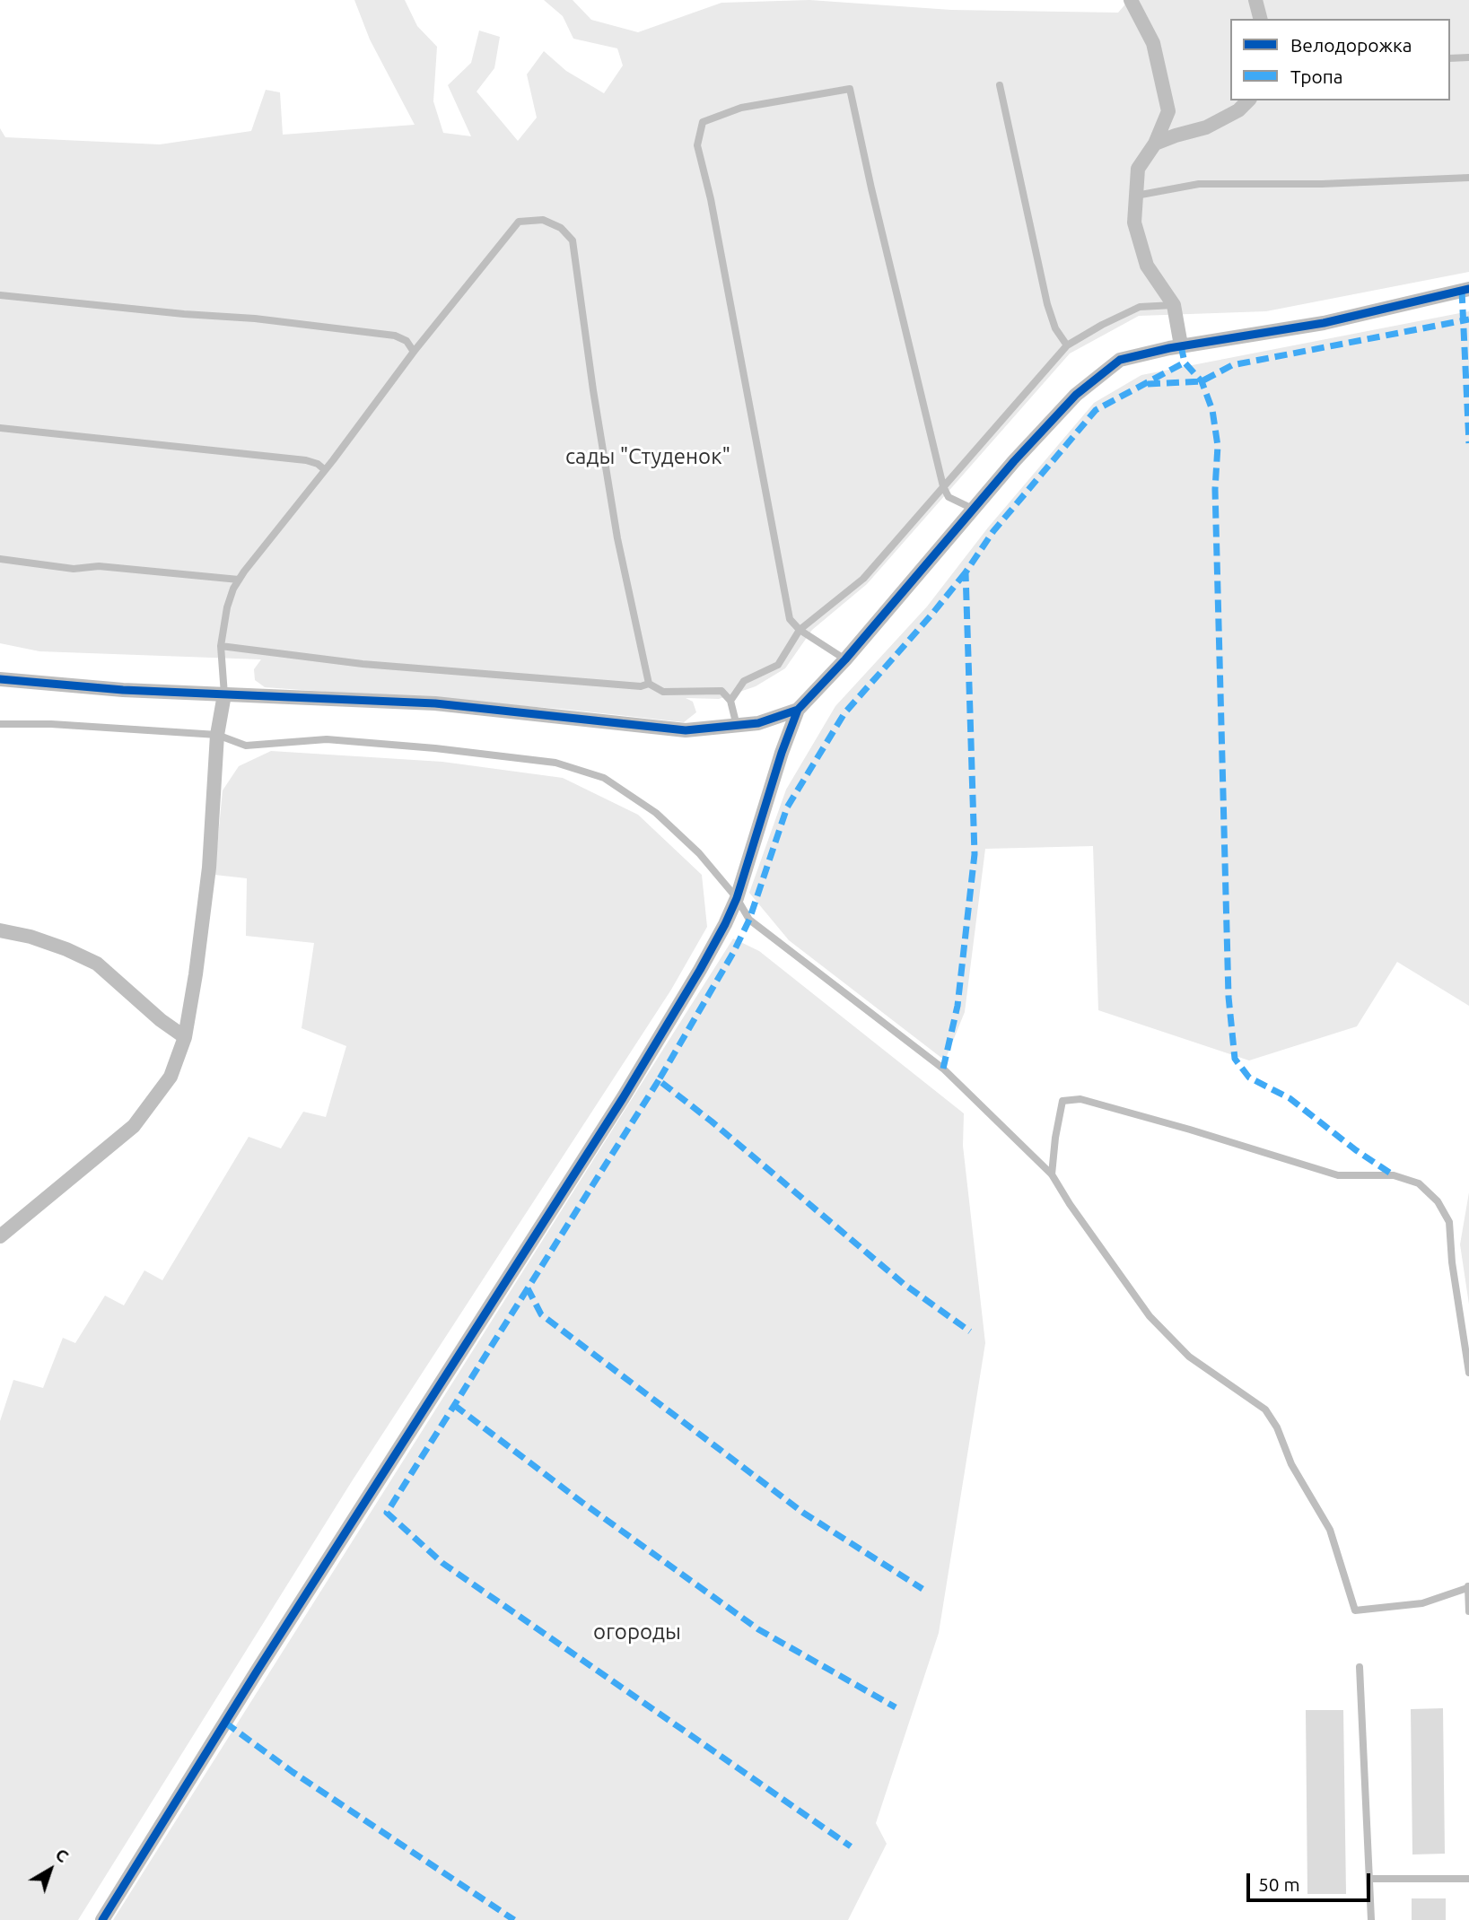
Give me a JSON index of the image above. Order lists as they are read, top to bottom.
{
  "parks": ["сады \"Студенок\"", "огороды"],
  "legend": ["Велодорожка", "Тропа"],
  "scale_bar": "50 m",
  "north": "top right"
}
